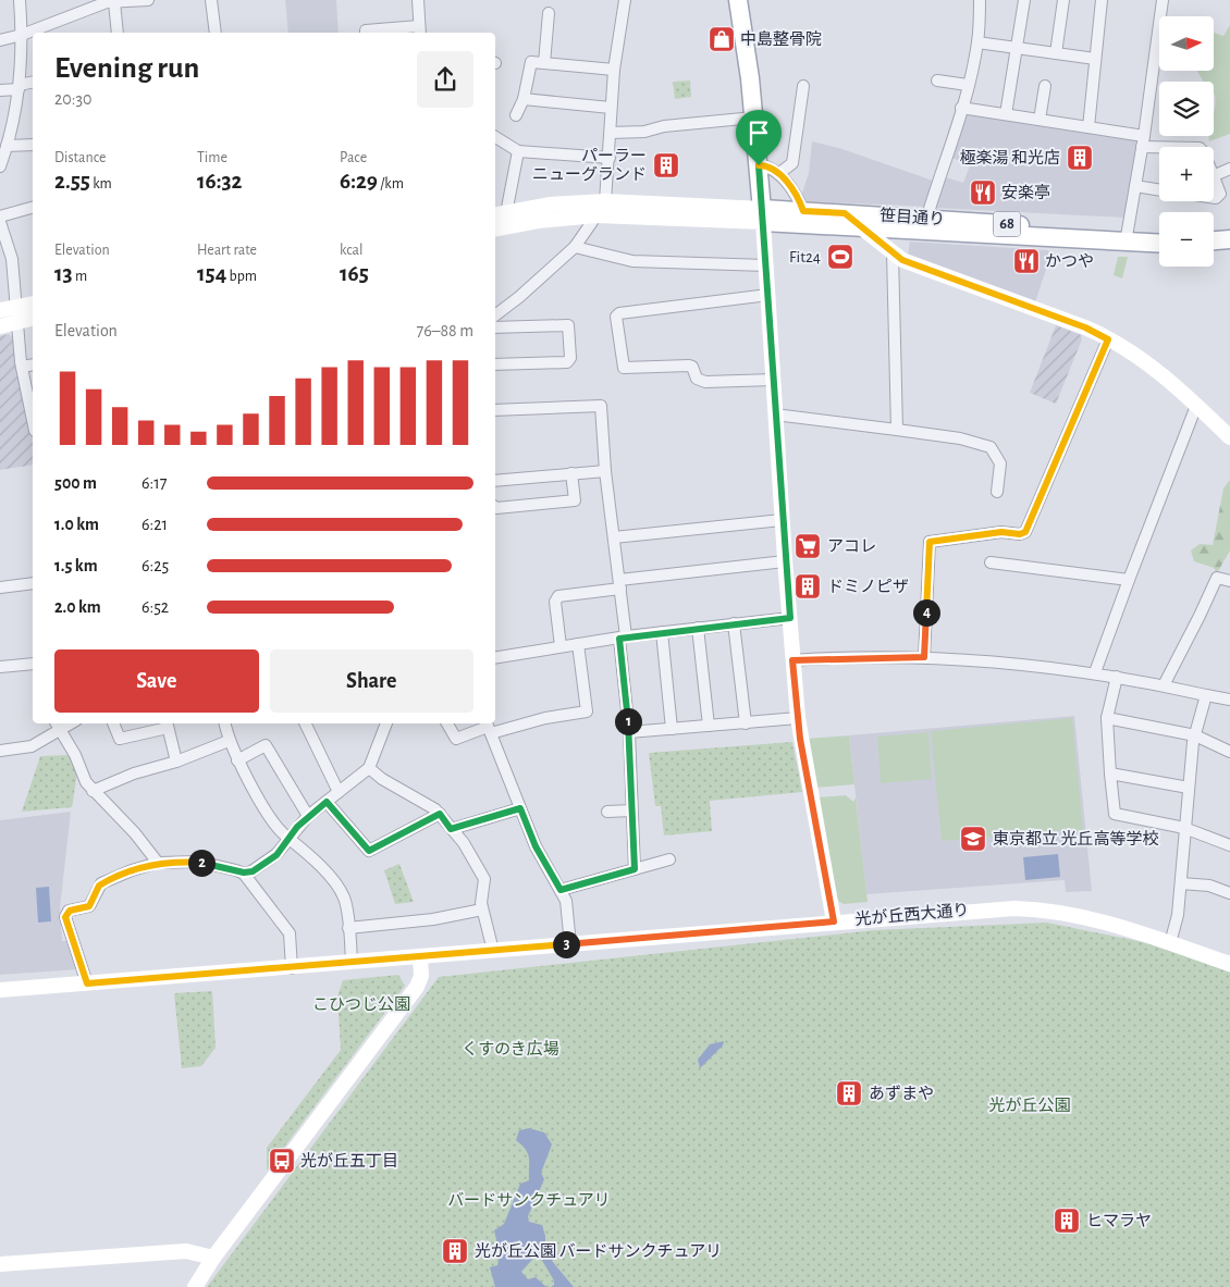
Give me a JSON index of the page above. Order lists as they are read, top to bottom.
{
  "streets": {
    "main road": ["笹目通り", "68"],
    "street": ["光が丘西大通り"]
  },
  "parks": [
    "こひつじ公園",
    "くすのき広場",
    "光が丘公園",
    "バードサンクチュアリ"
  ],
  "places": {
    "shop": ["中島整骨院"],
    "building": [
      "極楽湯 和光店",
      "パーラー ニューグランド",
      "ドミノピザ",
      "あずまや",
      "ヒマラヤ",
      "光が丘公園 バードサンクチュアリ"
    ],
    "restaurant": ["安楽亭", "かつや"],
    "sports": ["Fit24"],
    "supermarket": ["アコレ"],
    "school or university": ["東京都立 光丘高等学校"],
    "bus stop": ["光が丘五丁目"]
  },
  "north": "right",
  "page": {
    "map_buttons": ["+", "−"],
    "heading": ["Evening run", "20:30"],
    "stats": [
      ["Distance", "2.55 km"],
      ["Time", "16:32"],
      ["Pace", "6:29 /km"],
      ["Elevation", "13 m"],
      ["Heart rate", "154 bpm"],
      ["kcal", "165"]
    ],
    "chart": ["Elevation", "76–88 m"],
    "list": [
      {
        "name": "500 m",
        "note": "6:17"
      },
      {
        "name": "1.0 km",
        "note": "6:21"
      },
      {
        "name": "1.5 km",
        "note": "6:25"
      },
      {
        "name": "2.0 km",
        "note": "6:52"
      }
    ],
    "pins": [
      "4",
      "1",
      "2",
      "3"
    ],
    "buttons": ["Save", "Share"]
  }
}
